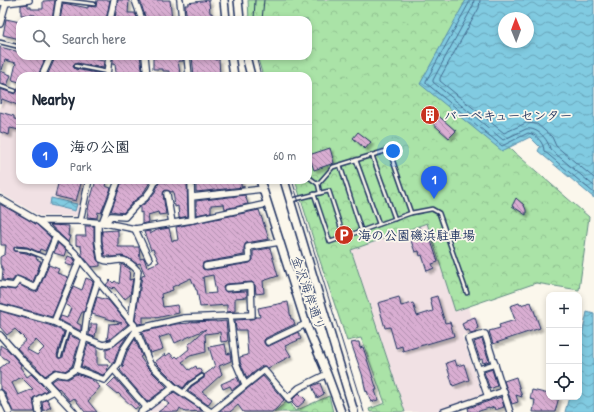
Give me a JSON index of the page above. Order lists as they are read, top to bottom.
{
  "streets": {
    "street": ["金沢海岸通り"]
  },
  "places": {
    "building": ["バーベキューセンター"],
    "parking": ["海の公園磯浜駐車場"]
  },
  "north": "top",
  "page": {
    "search": "Search here",
    "heading": "Nearby",
    "list": [
      {
        "mark": "1",
        "name": "海の公園",
        "note": "Park",
        "value": "60 m"
      }
    ],
    "pins": "1",
    "map_buttons": ["+", "−"]
  }
}
